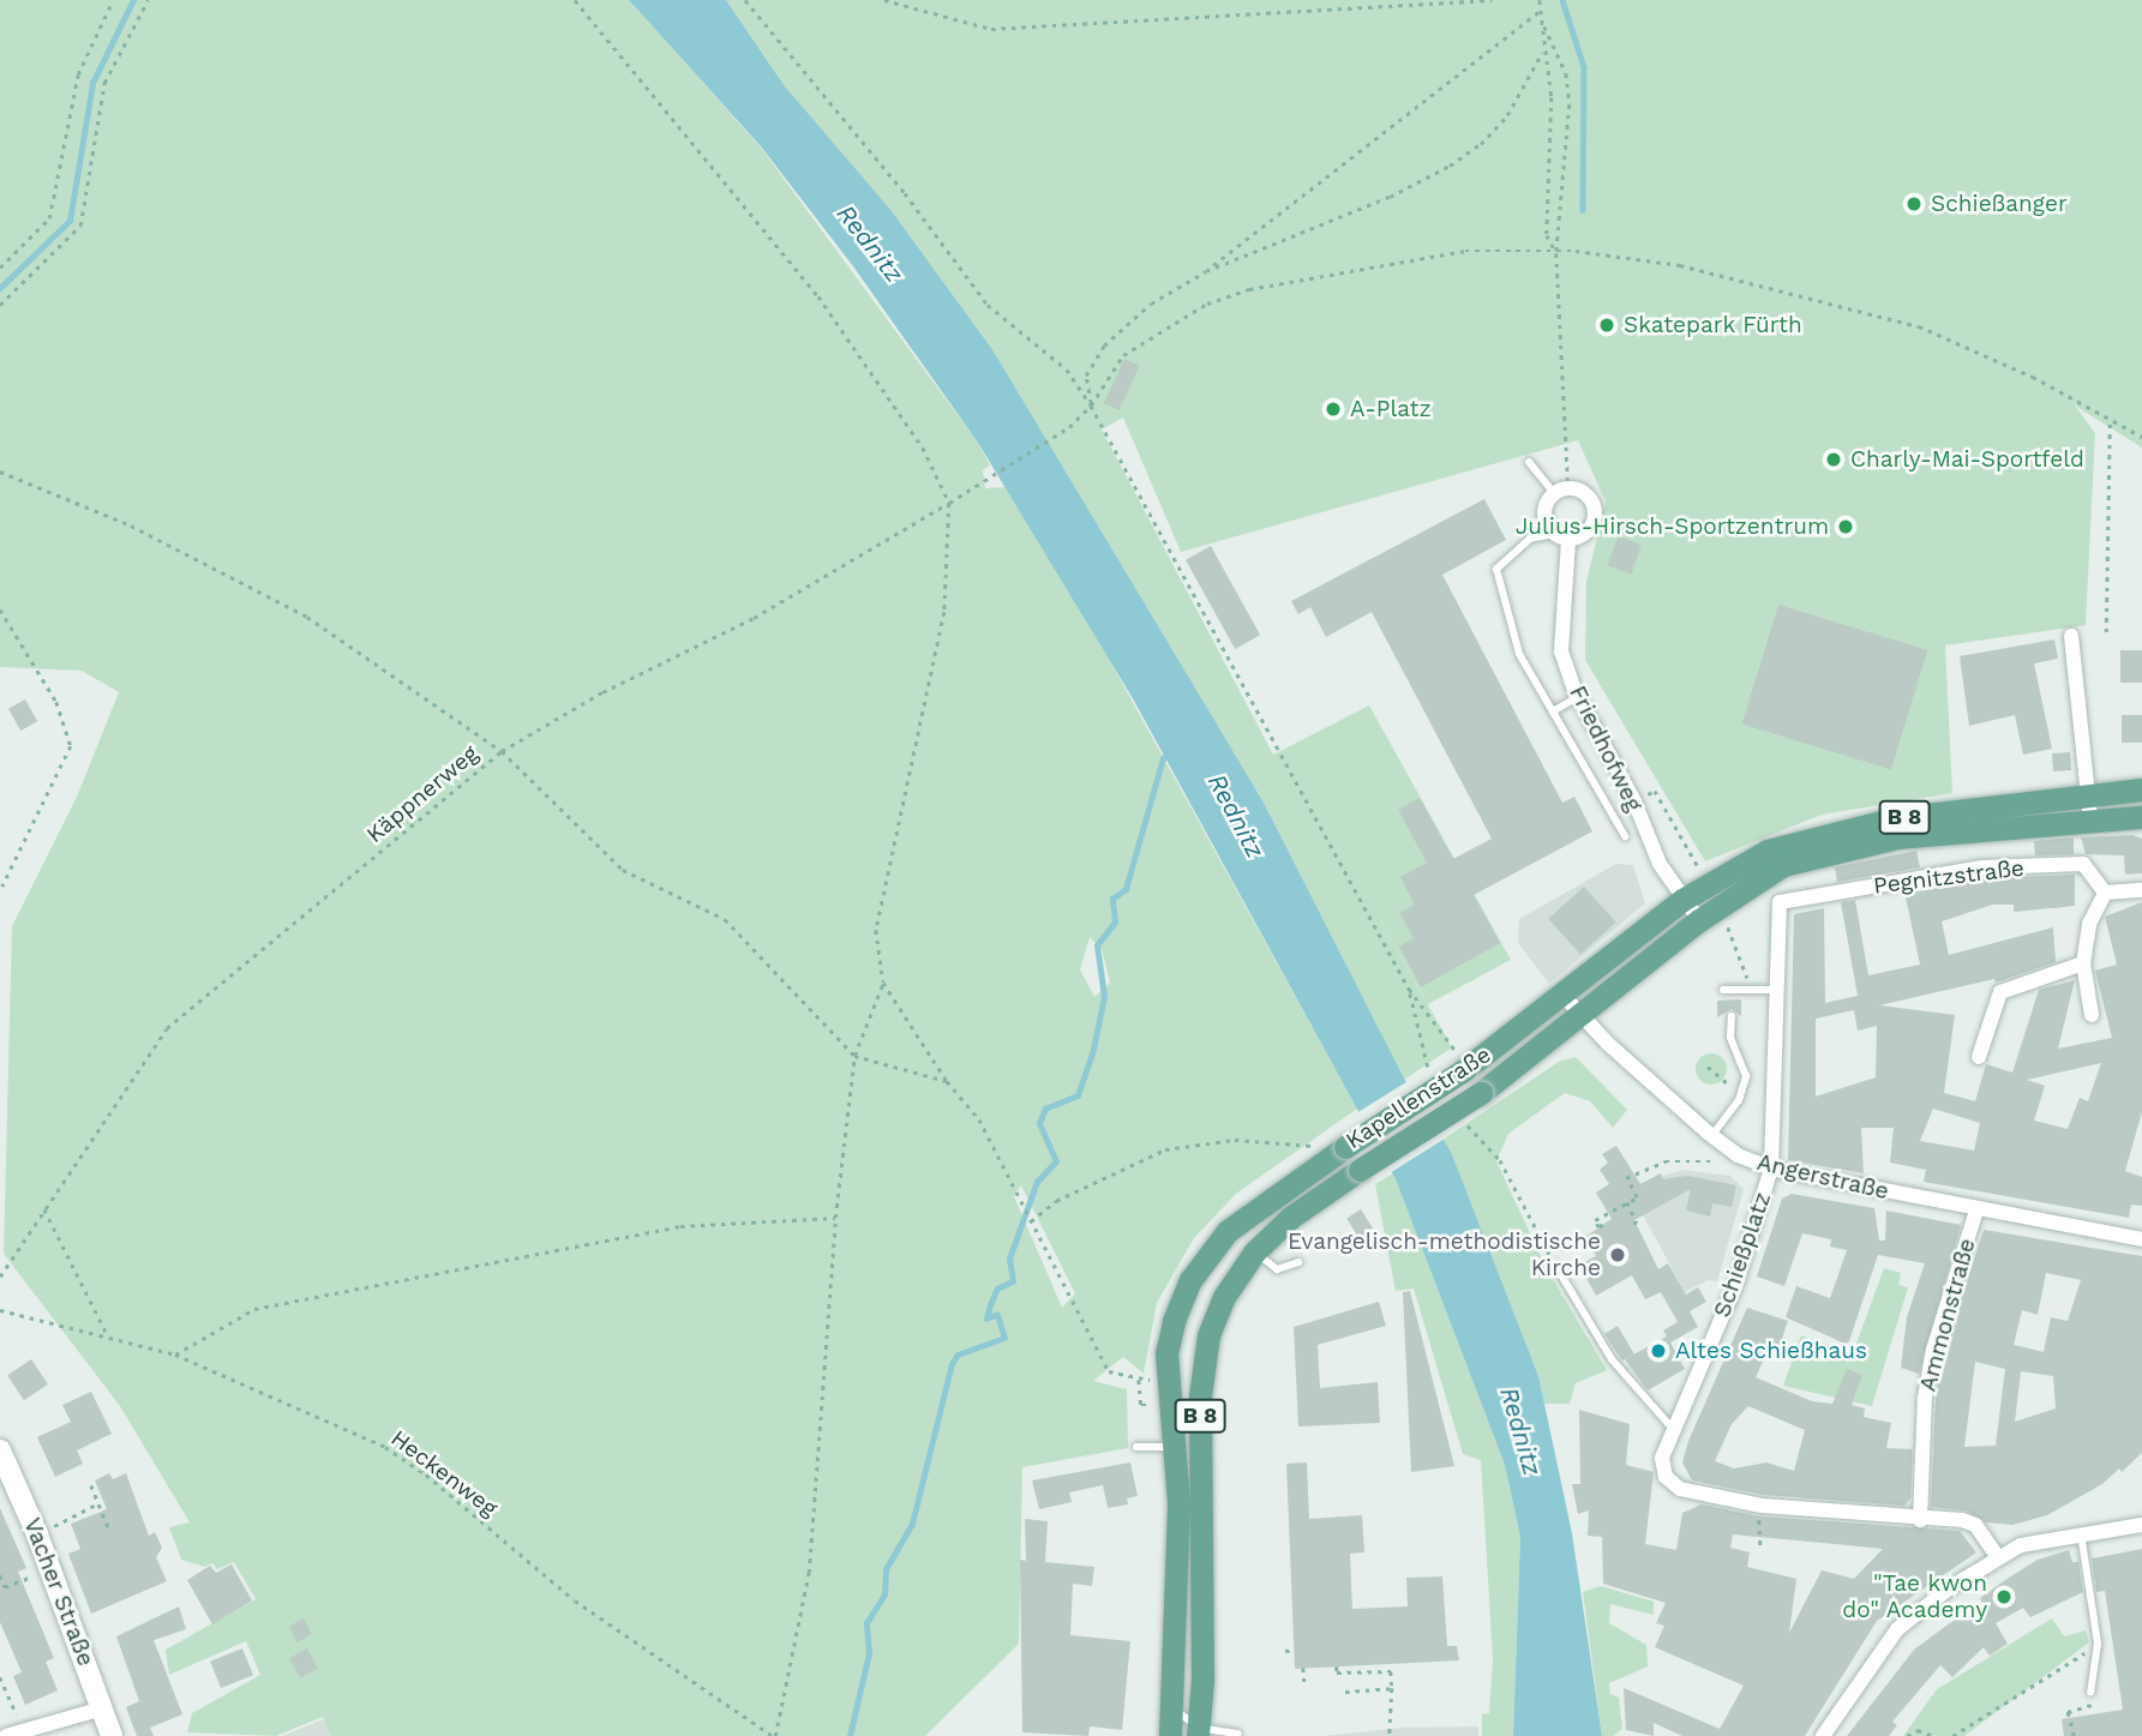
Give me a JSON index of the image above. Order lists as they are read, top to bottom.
{
  "streets": {
    "main road": ["B 8", "Kapellenstraße"],
    "street": [
      "Friedhofweg",
      "Pegnitzstraße",
      "Angerstraße",
      "Schießplatz",
      "Ammonstraße",
      "Vacher Straße"
    ],
    "path": ["Käppnerweg", "Heckenweg"]
  },
  "crossings": [
    ["Friedhofweg", "Kapellenstraße"],
    ["Pegnitzstraße", "Schießplatz"],
    ["Kapellenstraße", "Angerstraße"],
    ["Angerstraße", "Schießplatz"],
    ["Angerstraße", "Ammonstraße"]
  ],
  "water": ["Rednitz"],
  "places": [
    "Schießanger",
    "Skatepark Fürth",
    "A-Platz",
    "Charly-Mai-Sportfeld",
    "Julius-Hirsch-Sportzentrum",
    "Evangelisch-methodistische Kirche",
    "Altes Schießhaus",
    "\"Tae kwon do\" Academy"
  ]
}
